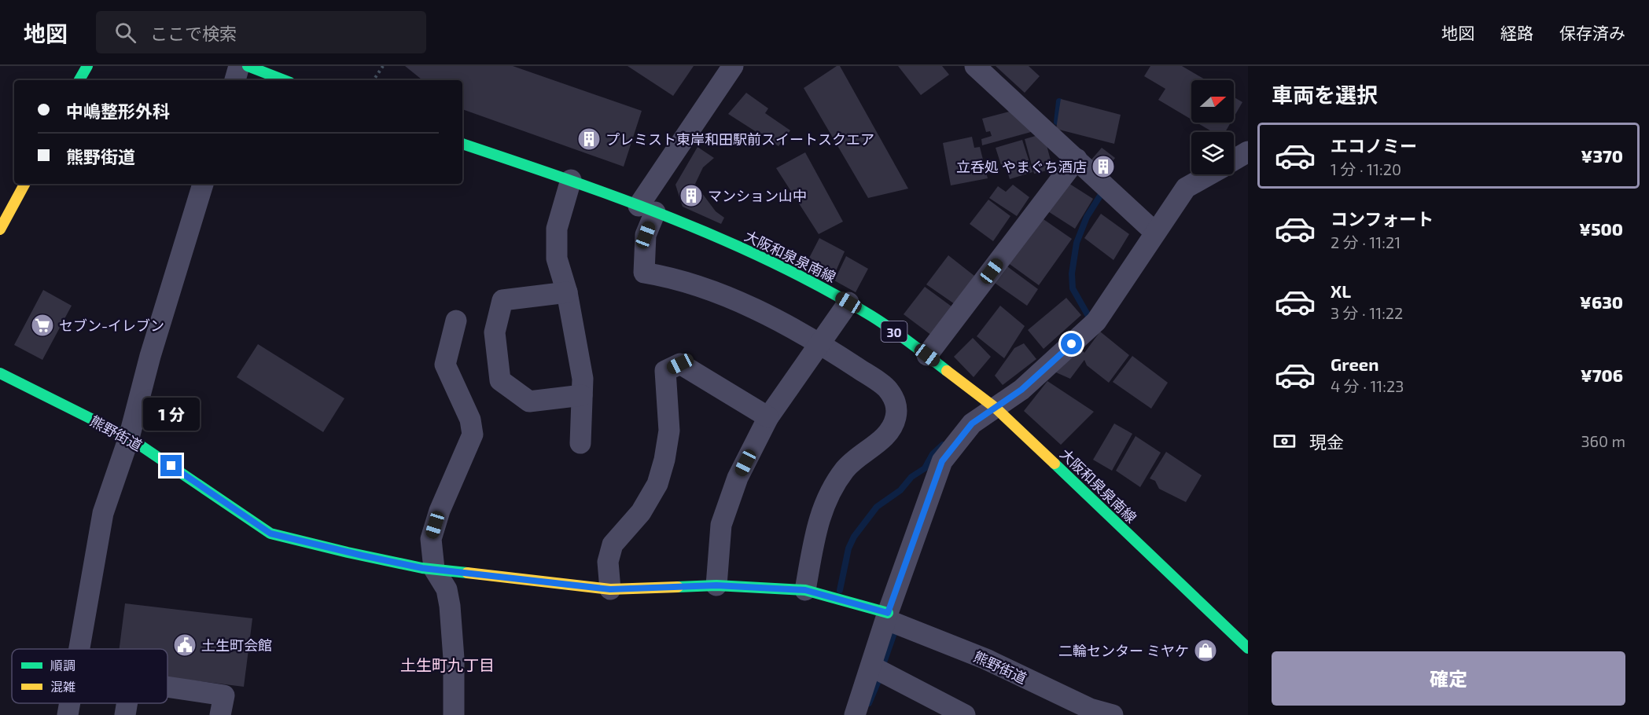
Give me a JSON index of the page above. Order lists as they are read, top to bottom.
{
  "streets": {
    "main road": ["大阪和泉泉南線", "30", "熊野街道"]
  },
  "districts": ["土生町九丁目"],
  "places": {
    "building": ["プレミスト東岸和田駅前スイートスクエア", "立呑処 やまぐち酒店", "マンション山中"],
    "supermarket": ["セブン-イレブン"],
    "public building": ["土生町会館"],
    "shop": ["二輪センター ミヤケ"]
  },
  "legend": ["順調", "混雑"],
  "north": "right",
  "page": {
    "header": "地図",
    "search": "ここで検索",
    "nav": ["地図", "経路", "保存済み"],
    "heading": "車両を選択",
    "banner": ["中嶋整形外科", "熊野街道"],
    "list": [
      {
        "name": "エコノミー",
        "note": "1 分 · 11:20",
        "value": "¥370"
      },
      {
        "name": "コンフォート",
        "note": "2 分 · 11:21",
        "value": "¥500"
      },
      {
        "name": "XL",
        "note": "3 分 · 11:22",
        "value": "¥630"
      },
      {
        "name": "Green",
        "note": "4 分 · 11:23",
        "value": "¥706"
      }
    ],
    "bubble": "1 分",
    "pay": ["現金", "360 m"],
    "buttons": "確定"
  }
}
